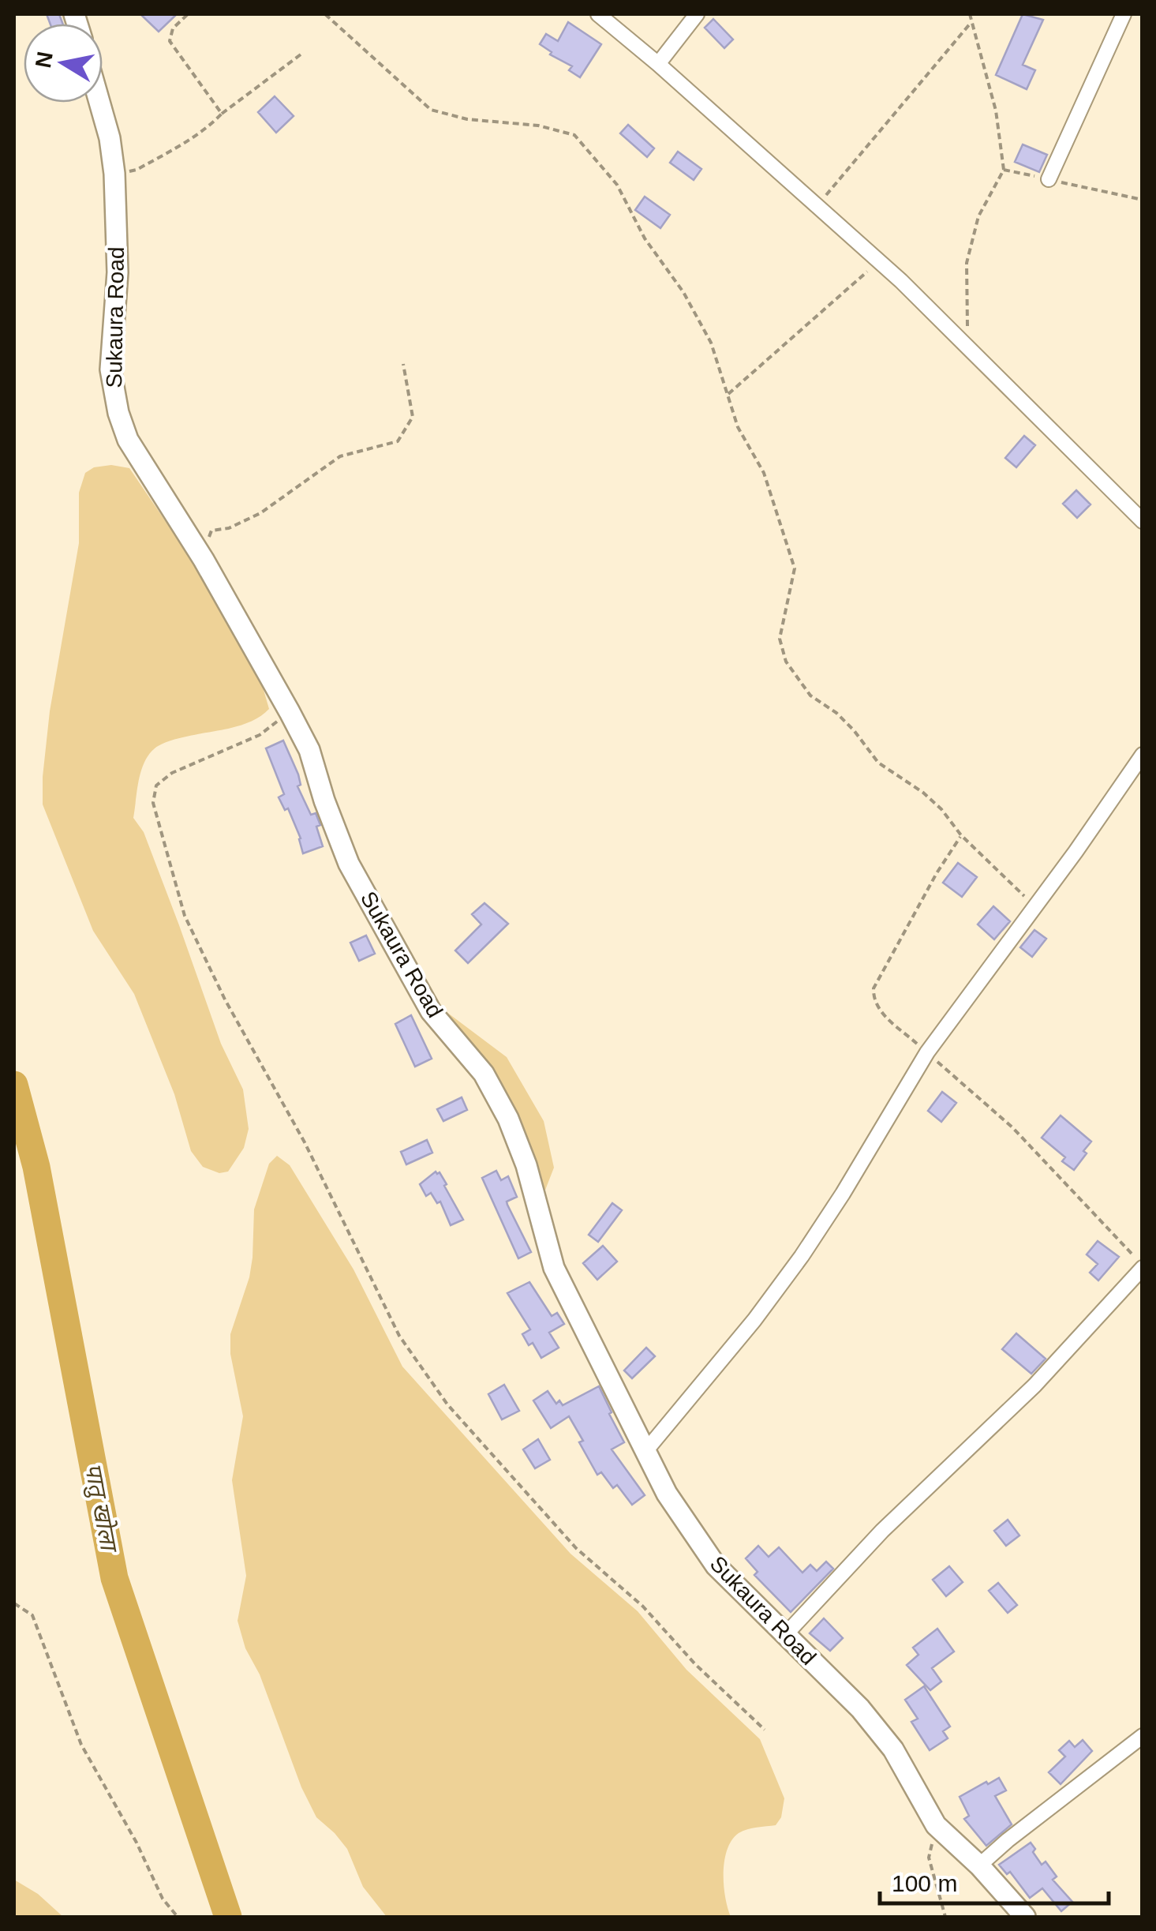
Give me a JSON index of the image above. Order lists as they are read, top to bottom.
{
  "streets": {
    "street": ["Sukaura Road"]
  },
  "water": ["पातु खोला"],
  "scale_bar": "100 m",
  "north": "left"
}
